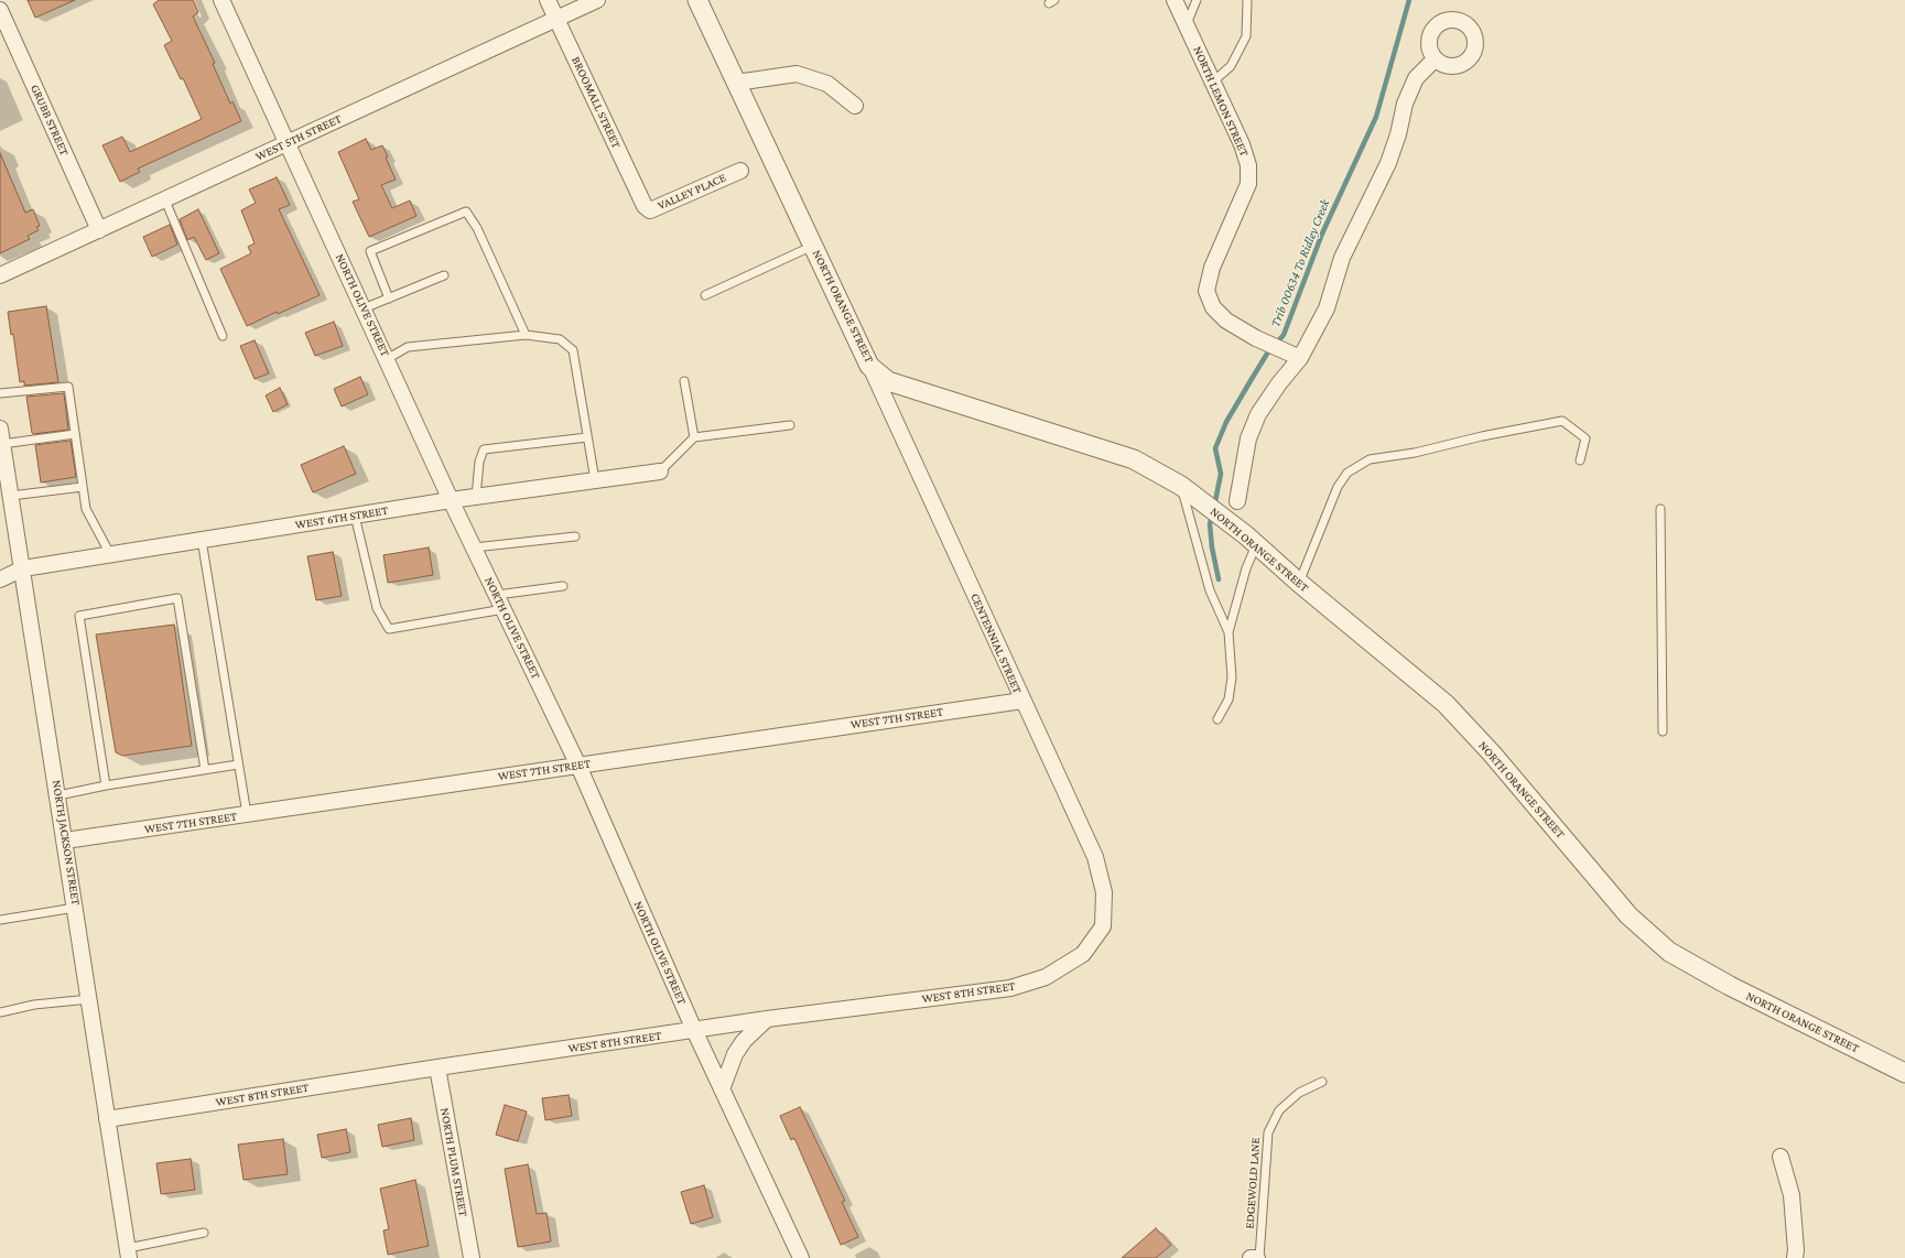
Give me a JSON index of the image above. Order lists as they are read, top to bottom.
{
  "streets": {
    "street": [
      "NORTH LEMON STREET",
      "BROOMALL STREET",
      "GRUBB STREET",
      "WEST 5TH STREET",
      "VALLEY PLACE",
      "NORTH OLIVE STREET",
      "NORTH ORANGE STREET",
      "WEST 6TH STREET",
      "CENTENNIAL STREET",
      "WEST 7TH STREET",
      "NORTH JACKSON STREET",
      "WEST 8TH STREET",
      "NORTH PLUM STREET"
    ],
    "lane": ["EDGEWOLD LANE"]
  },
  "crossings": [
    ["BROOMALL STREET", "WEST 5TH STREET"],
    ["BROOMALL STREET", "VALLEY PLACE"],
    ["GRUBB STREET", "WEST 5TH STREET"],
    ["WEST 5TH STREET", "NORTH OLIVE STREET"],
    ["NORTH OLIVE STREET", "WEST 6TH STREET"],
    ["NORTH OLIVE STREET", "WEST 7TH STREET"],
    ["NORTH OLIVE STREET", "WEST 8TH STREET"],
    ["NORTH ORANGE STREET", "CENTENNIAL STREET"],
    ["WEST 6TH STREET", "NORTH JACKSON STREET"],
    ["CENTENNIAL STREET", "WEST 7TH STREET"],
    ["CENTENNIAL STREET", "WEST 8TH STREET"],
    ["WEST 7TH STREET", "NORTH JACKSON STREET"],
    ["NORTH JACKSON STREET", "WEST 8TH STREET"],
    ["WEST 8TH STREET", "NORTH PLUM STREET"]
  ],
  "water": ["Trib 00634 To Ridley Creek"]
}
